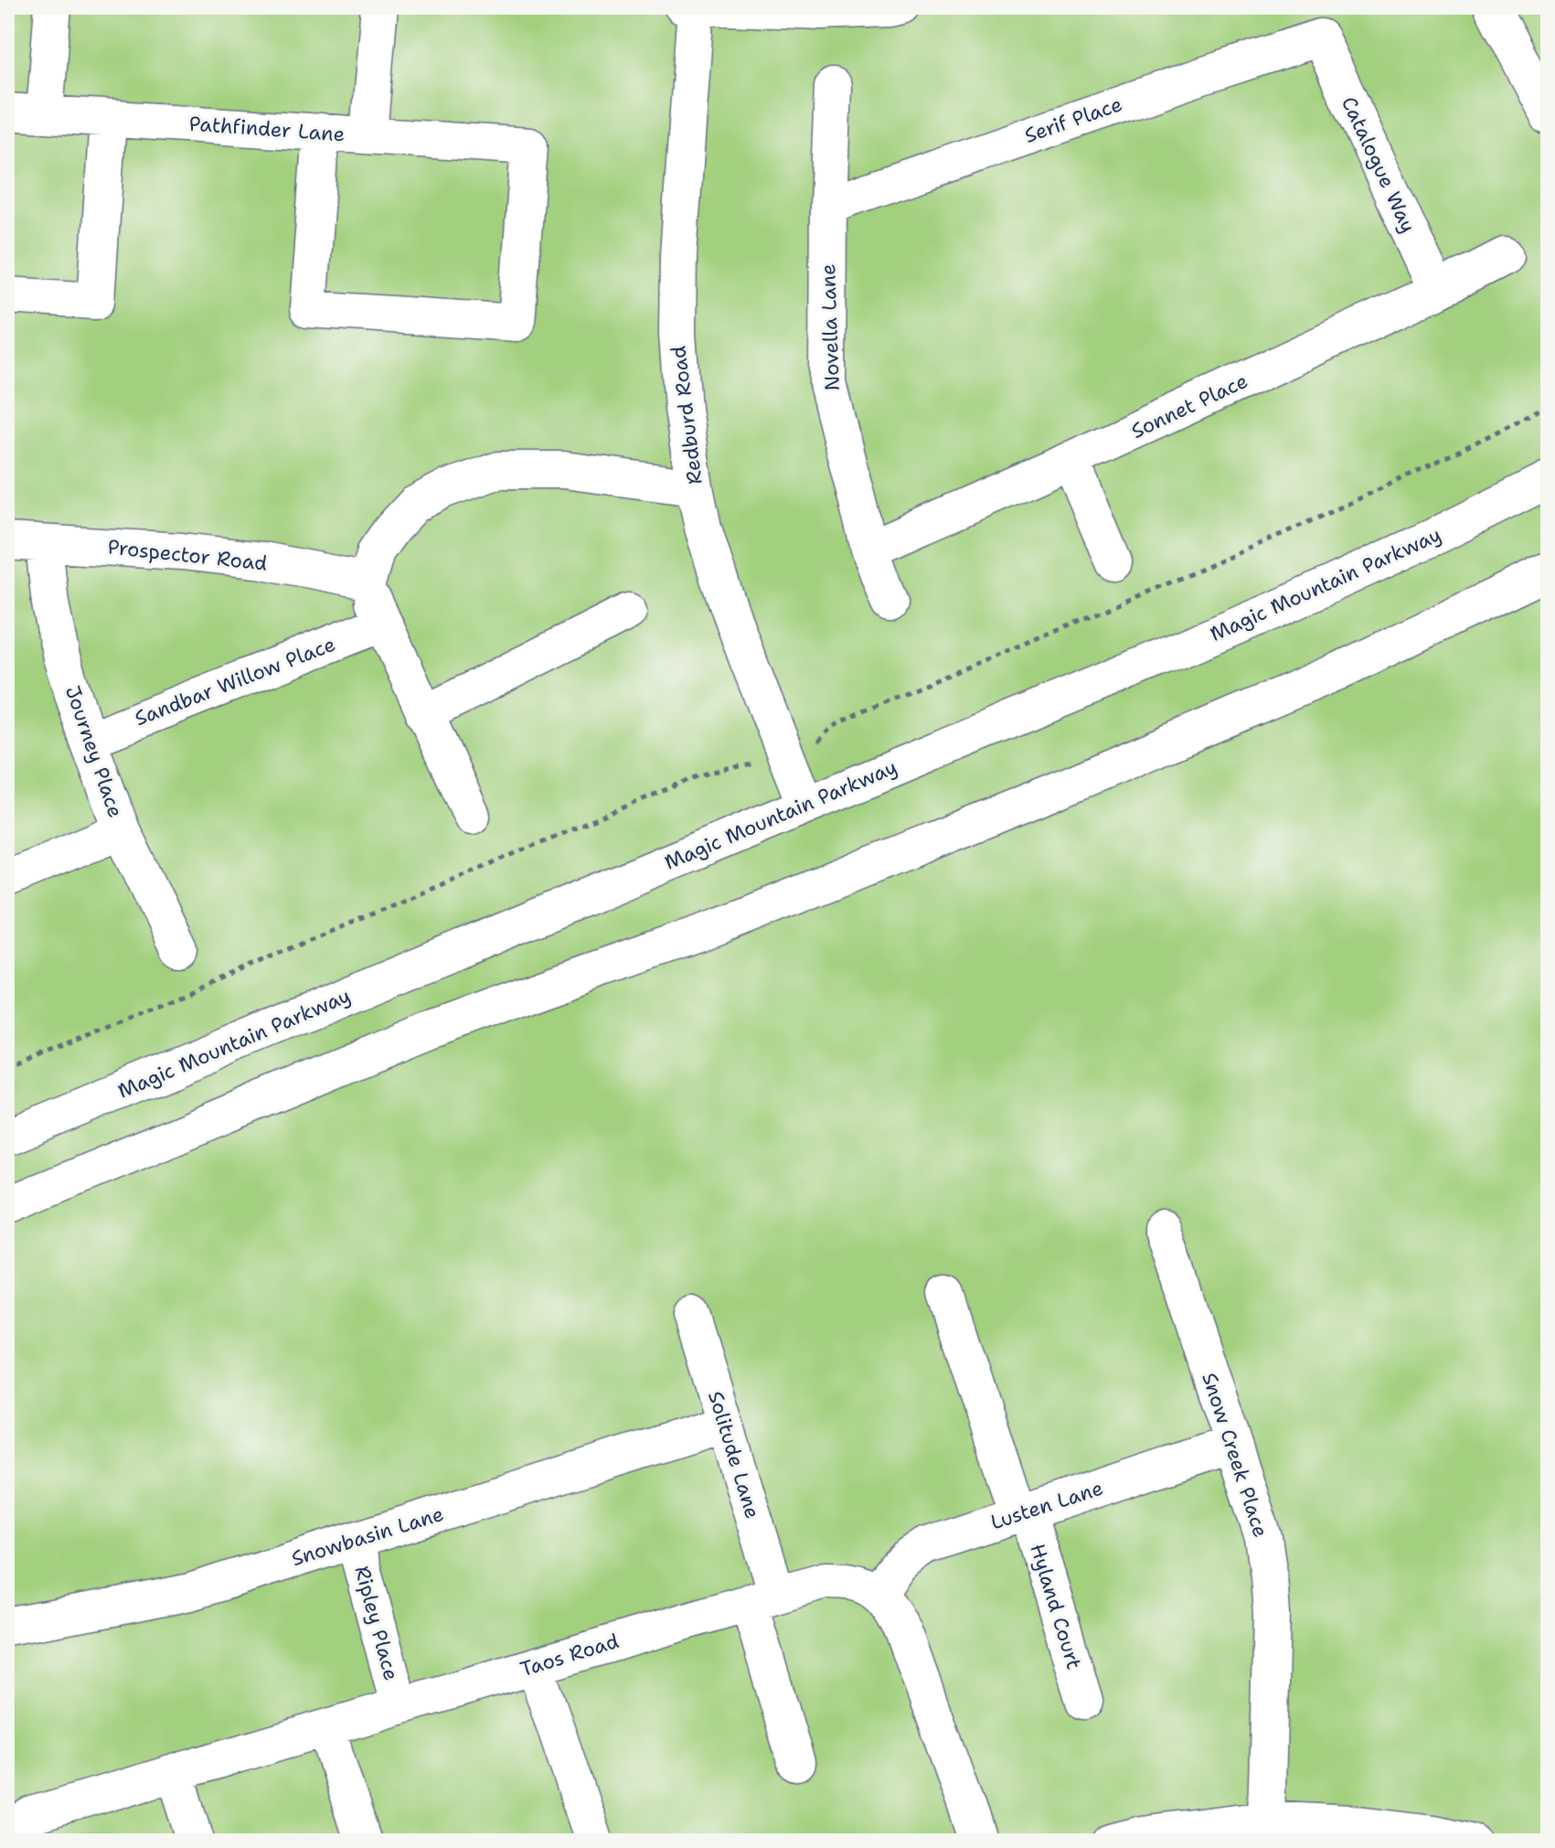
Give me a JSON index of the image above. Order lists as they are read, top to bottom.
{
  "streets": {
    "street": [
      "Serif Place",
      "Pathfinder Lane",
      "Catalogue Way",
      "Novella Lane",
      "Sonnet Place",
      "Redburd Road",
      "Prospector Road",
      "Magic Mountain Parkway",
      "Sandbar Willow Place",
      "Journey Place",
      "Solitude Lane",
      "Snow Creek Place",
      "Lusten Lane",
      "Snowbasin Lane",
      "Hyland Court",
      "Ripley Place",
      "Taos Road"
    ]
  },
  "crossings": [
    ["Serif Place", "Catalogue Way"],
    ["Serif Place", "Novella Lane"],
    ["Catalogue Way", "Sonnet Place"],
    ["Novella Lane", "Sonnet Place"],
    ["Redburd Road", "Magic Mountain Parkway"],
    ["Prospector Road", "Journey Place"],
    ["Sandbar Willow Place", "Journey Place"],
    ["Solitude Lane", "Snowbasin Lane"],
    ["Solitude Lane", "Taos Road"],
    ["Snow Creek Place", "Lusten Lane"],
    ["Lusten Lane", "Hyland Court"],
    ["Lusten Lane", "Taos Road"],
    ["Snowbasin Lane", "Ripley Place"],
    ["Ripley Place", "Taos Road"]
  ]
}
